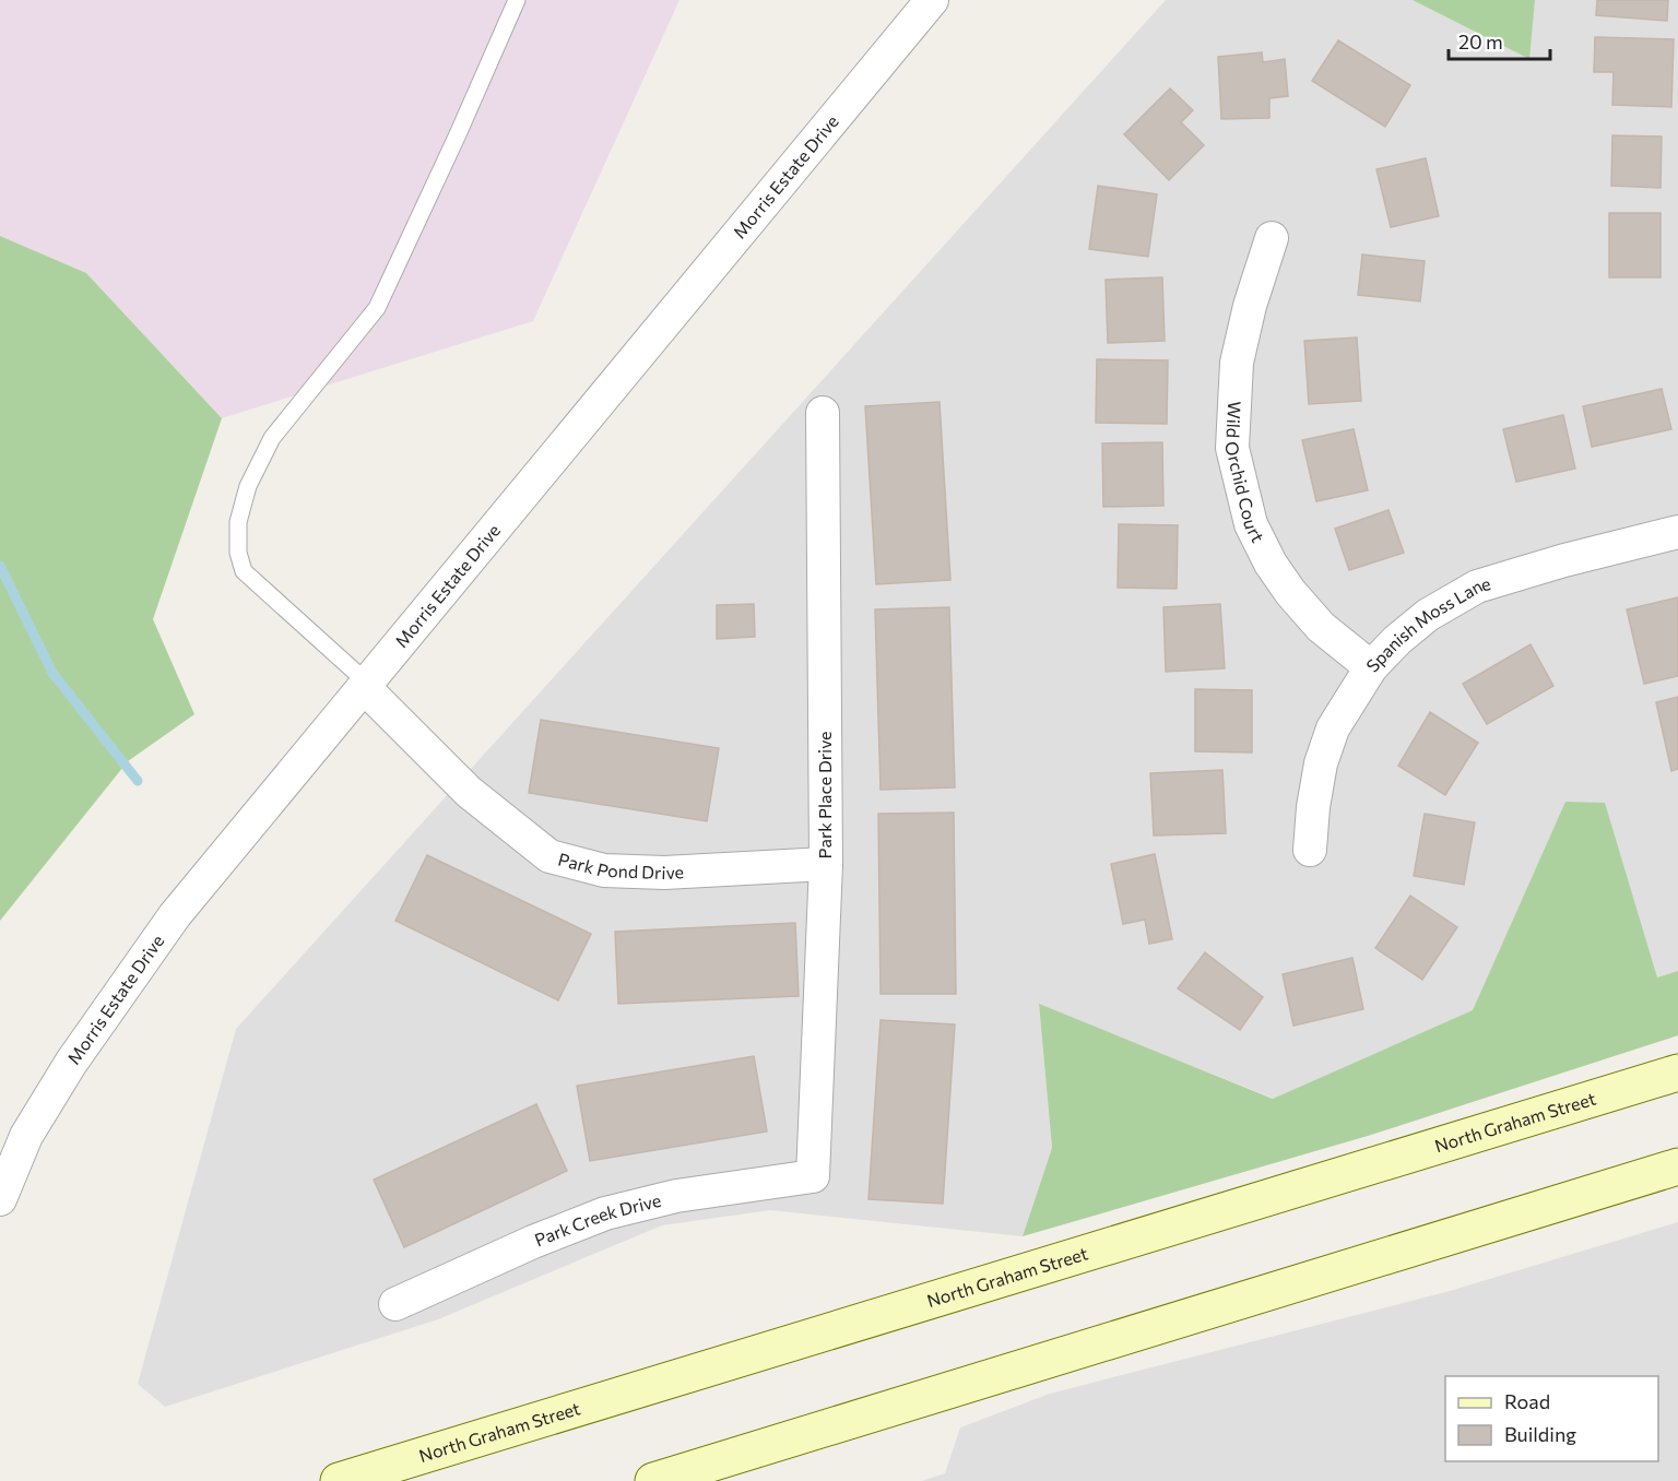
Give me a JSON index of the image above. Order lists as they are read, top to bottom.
{
  "streets": {
    "main road": ["North Graham Street"],
    "street": [
      "Morris Estate Drive",
      "Wild Orchid Court",
      "Spanish Moss Lane",
      "Park Place Drive",
      "Park Pond Drive",
      "Park Creek Drive"
    ]
  },
  "crossings": [
    ["Morris Estate Drive", "Park Pond Drive"],
    ["Wild Orchid Court", "Spanish Moss Lane"],
    ["Park Place Drive", "Park Pond Drive"],
    ["Park Place Drive", "Park Creek Drive"]
  ],
  "legend": ["Road", "Building"],
  "scale_bar": "20 m"
}
